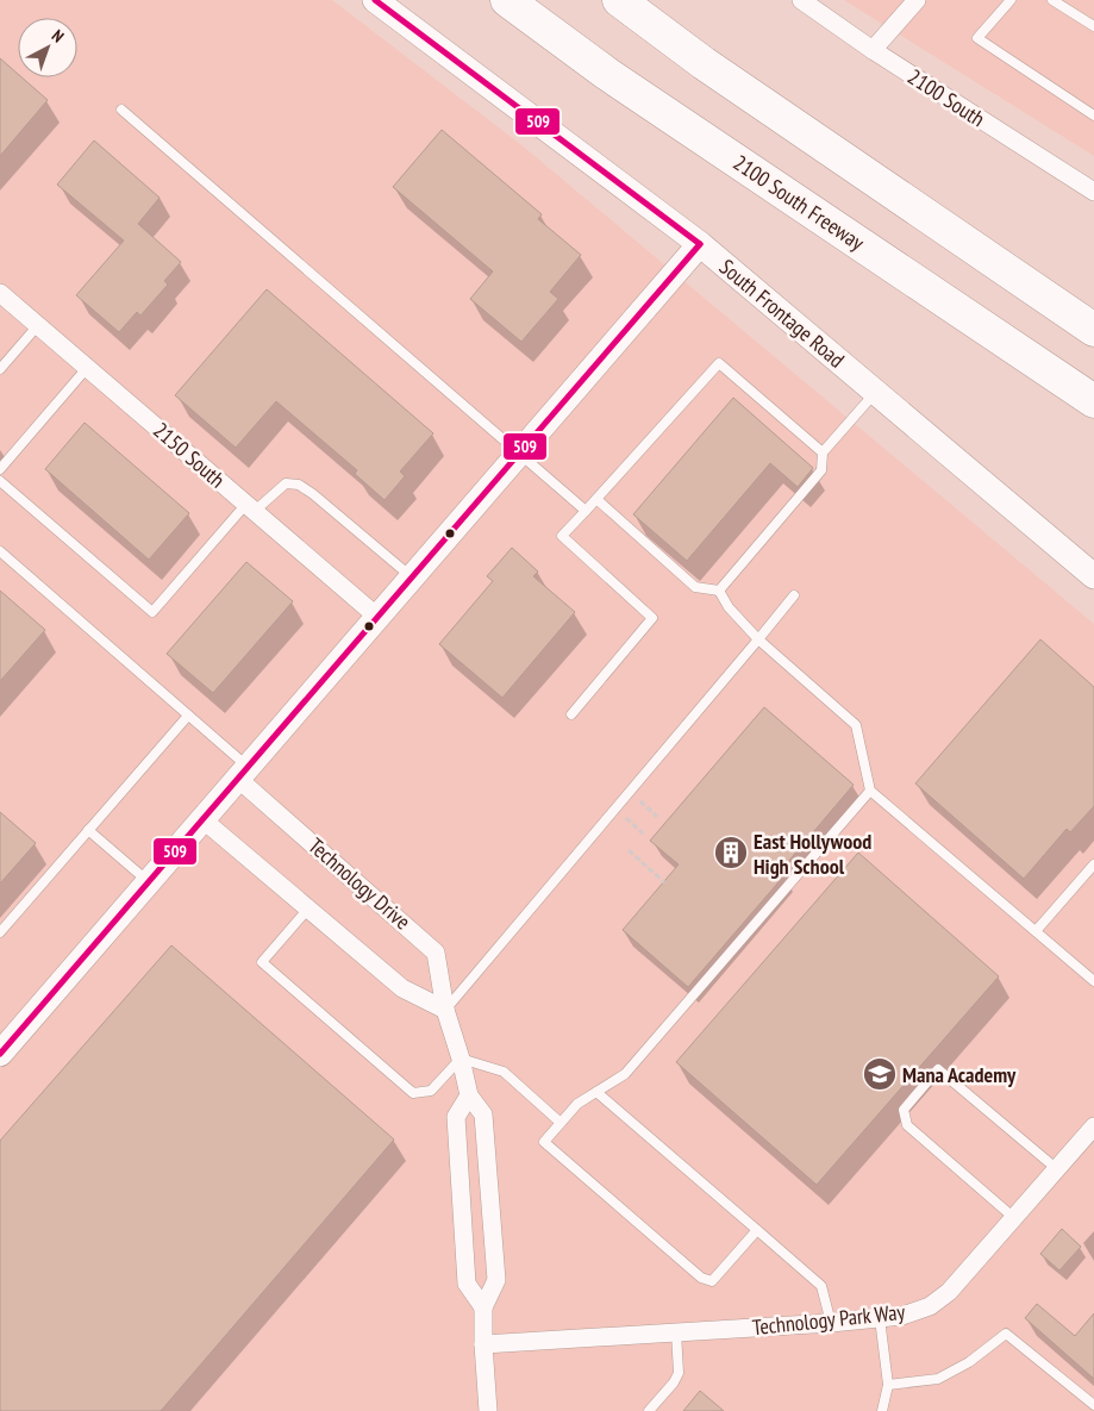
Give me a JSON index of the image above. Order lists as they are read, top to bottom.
{
  "streets": {
    "highway": ["2100 South Freeway"],
    "street": [
      "2100 South",
      "South Frontage Road",
      "2150 South",
      "Technology Drive",
      "Technology Park Way"
    ]
  },
  "crossings": [
    ["Technology Drive", "Technology Park Way"]
  ],
  "places": {
    "building": ["East Hollywood High School"],
    "school or university": ["Mana Academy"]
  },
  "lines": ["transit line 509"],
  "north": "top right"
}
